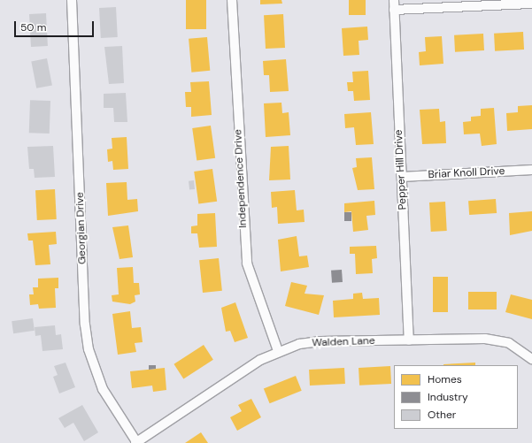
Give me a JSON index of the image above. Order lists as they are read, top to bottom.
{
  "streets": {
    "street": [
      "Pepper Hill Drive",
      "Briar Knoll Drive",
      "Independence Drive",
      "Georgian Drive",
      "Walden Lane"
    ]
  },
  "crossings": [
    ["Pepper Hill Drive", "Briar Knoll Drive"],
    ["Pepper Hill Drive", "Walden Lane"],
    ["Independence Drive", "Walden Lane"],
    ["Georgian Drive", "Walden Lane"]
  ],
  "legend": ["Homes", "Industry", "Other"],
  "scale_bar": "50 m"
}
